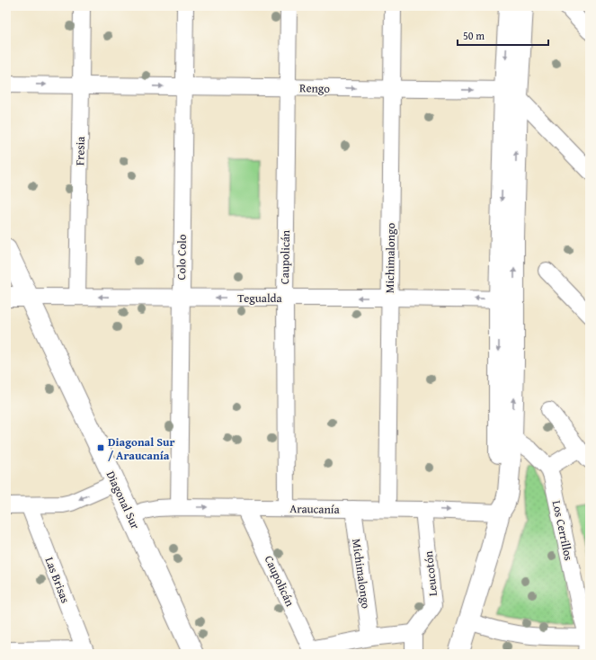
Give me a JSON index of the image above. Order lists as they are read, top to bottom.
{
  "streets": {
    "main road": ["Tegualda", "Diagonal Sur"],
    "street": [
      "Rengo",
      "Fresia",
      "Colo Colo",
      "Caupolicán",
      "Michimalongo",
      "Araucanía",
      "Los Cerrillos",
      "Leucotón",
      "Las Brisas"
    ]
  },
  "crossings": [
    ["Rengo", "Fresia"],
    ["Rengo", "Colo Colo"],
    ["Rengo", "Caupolicán"],
    ["Rengo", "Michimalongo"],
    ["Fresia", "Tegualda"],
    ["Colo Colo", "Tegualda"],
    ["Colo Colo", "Araucanía"],
    ["Caupolicán", "Tegualda"],
    ["Caupolicán", "Araucanía"],
    ["Michimalongo", "Tegualda"],
    ["Michimalongo", "Araucanía"],
    ["Tegualda", "Diagonal Sur"],
    ["Diagonal Sur", "Araucanía"],
    ["Araucanía", "Leucotón"]
  ],
  "one_way": ["Rengo", "Tegualda", "Araucanía"],
  "places": {
    "transit": ["Diagonal Sur / Araucanía"]
  },
  "scale_bar": "50 m"
}
